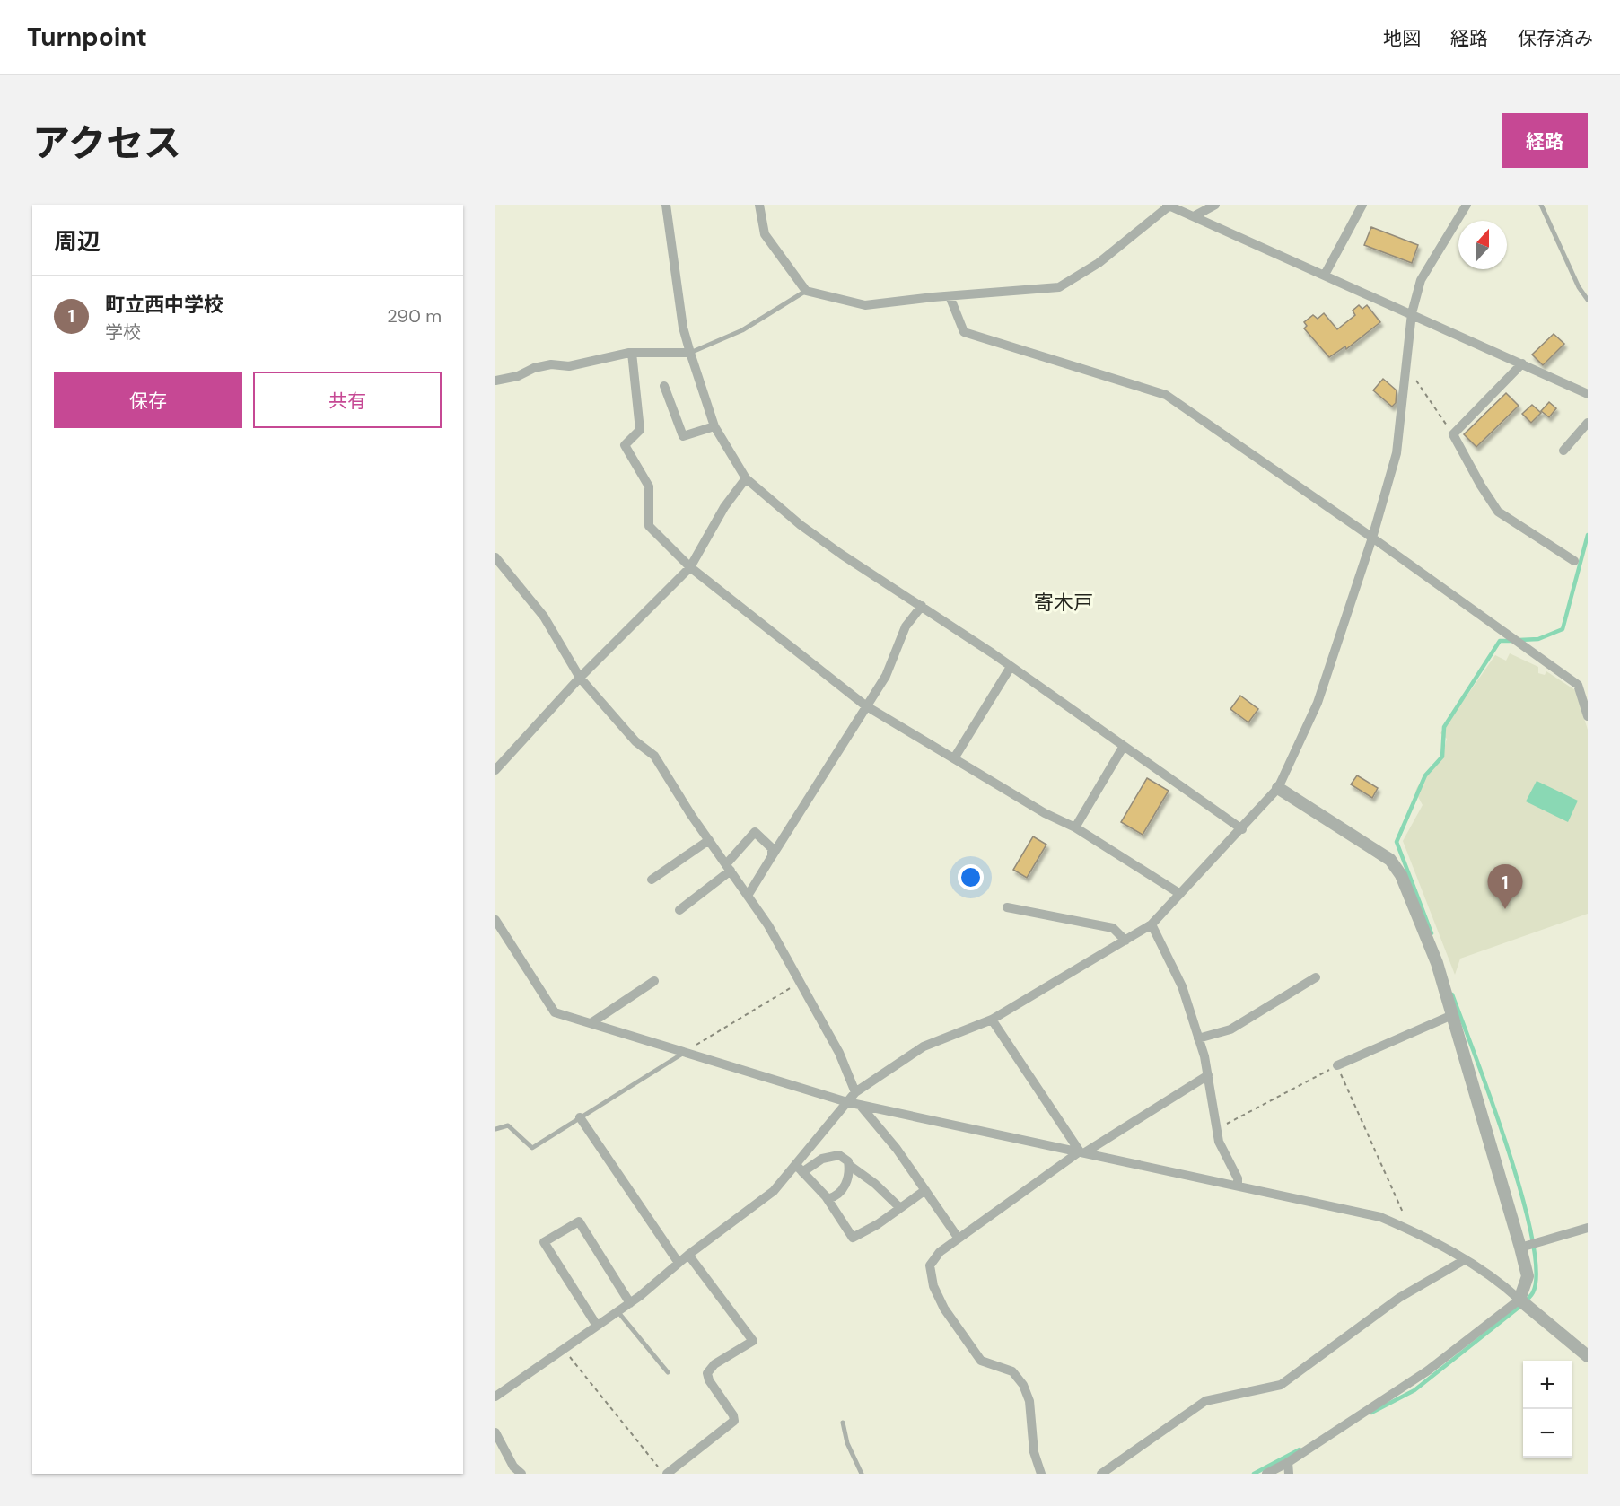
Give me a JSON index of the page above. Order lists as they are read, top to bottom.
{
  "districts": ["寄木戸"],
  "north": "top",
  "page": {
    "header": "Turnpoint",
    "nav": ["地図", "経路", "保存済み"],
    "title": "アクセス",
    "buttons": [
      "経路",
      ["保存", "共有"]
    ],
    "heading": "周辺",
    "list": [
      {
        "mark": "1",
        "name": "町立西中学校",
        "note": "学校",
        "value": "290 m"
      }
    ],
    "pins": "1",
    "map_buttons": ["+", "−"]
  }
}
